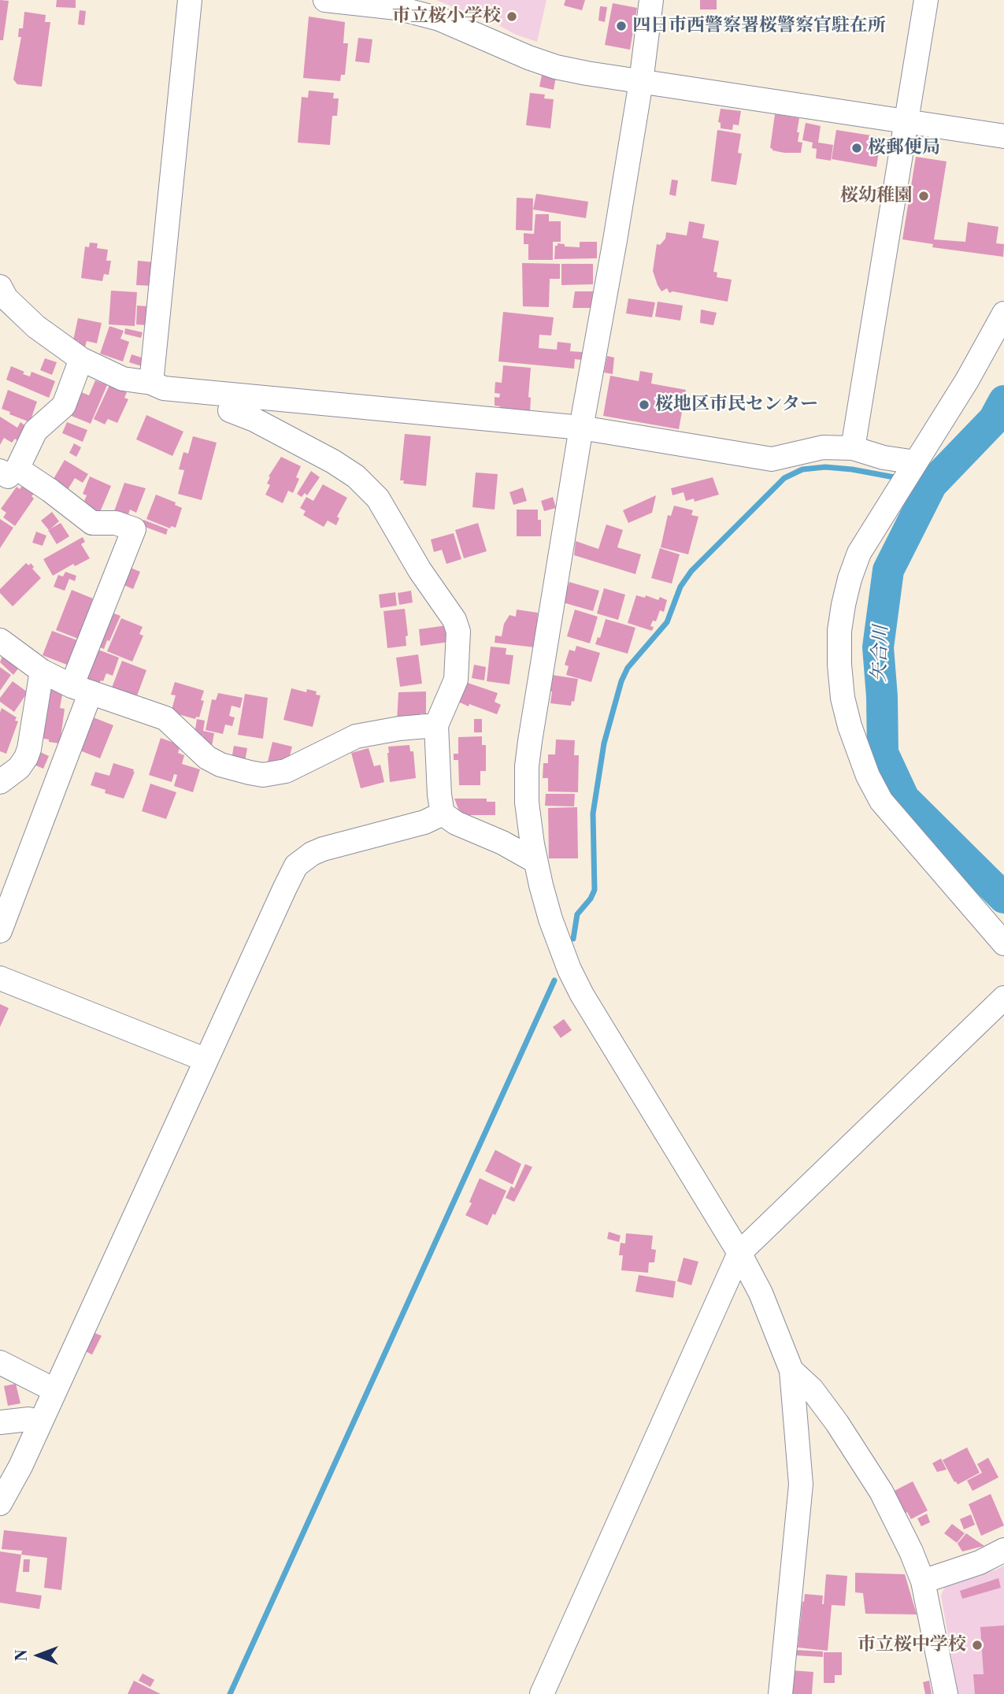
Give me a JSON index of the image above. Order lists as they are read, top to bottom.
{
  "water": ["矢合川"],
  "places": [
    "市立桜小学校",
    "四日市西警察署桜警察官駐在所",
    "桜郵便局",
    "桜幼稚園",
    "桜地区市民センター",
    "市立桜中学校"
  ],
  "north": "left"
}
